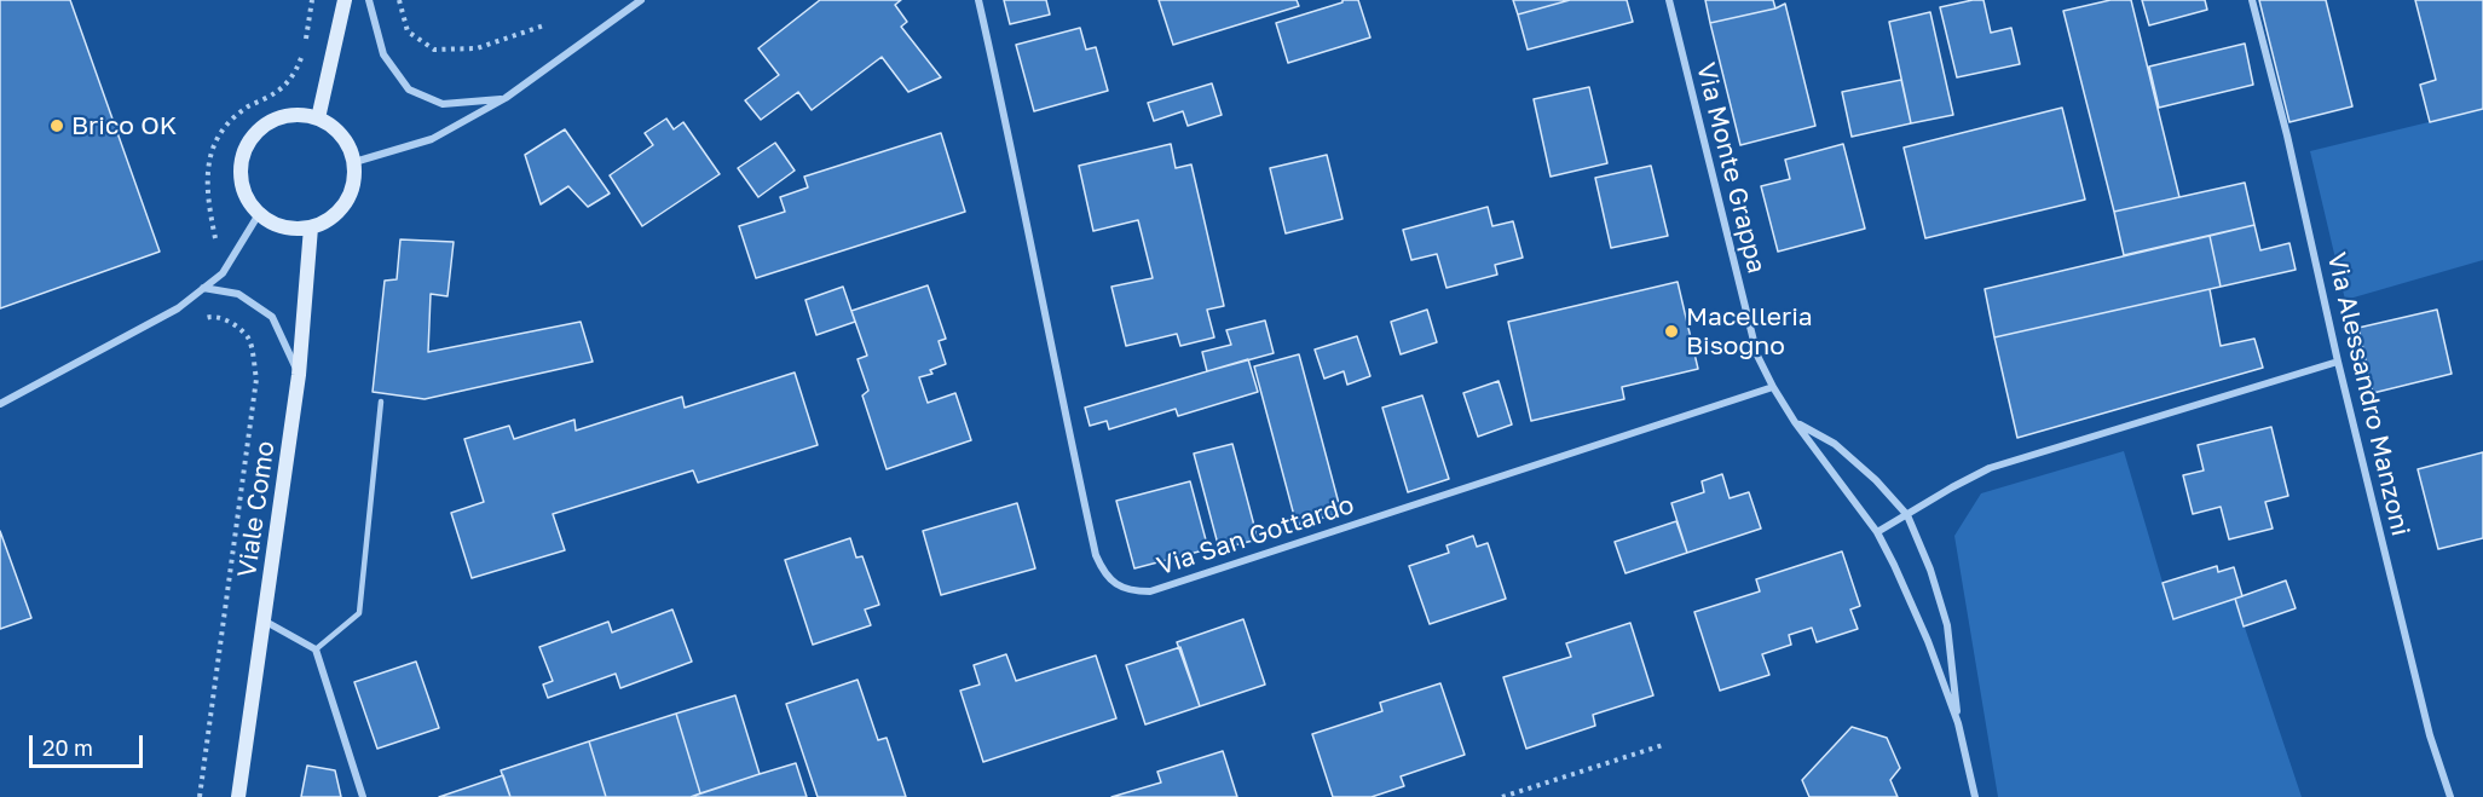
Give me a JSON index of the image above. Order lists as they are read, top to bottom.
{
  "streets": {
    "main road": ["Viale Como"],
    "street": ["Via Monte Grappa", "Via Alessandro Manzoni", "Via San Gottardo"]
  },
  "crossings": [
    ["Via Monte Grappa", "Via San Gottardo"]
  ],
  "places": ["Brico OK", "Macelleria Bisogno"],
  "scale_bar": "20 m"
}
